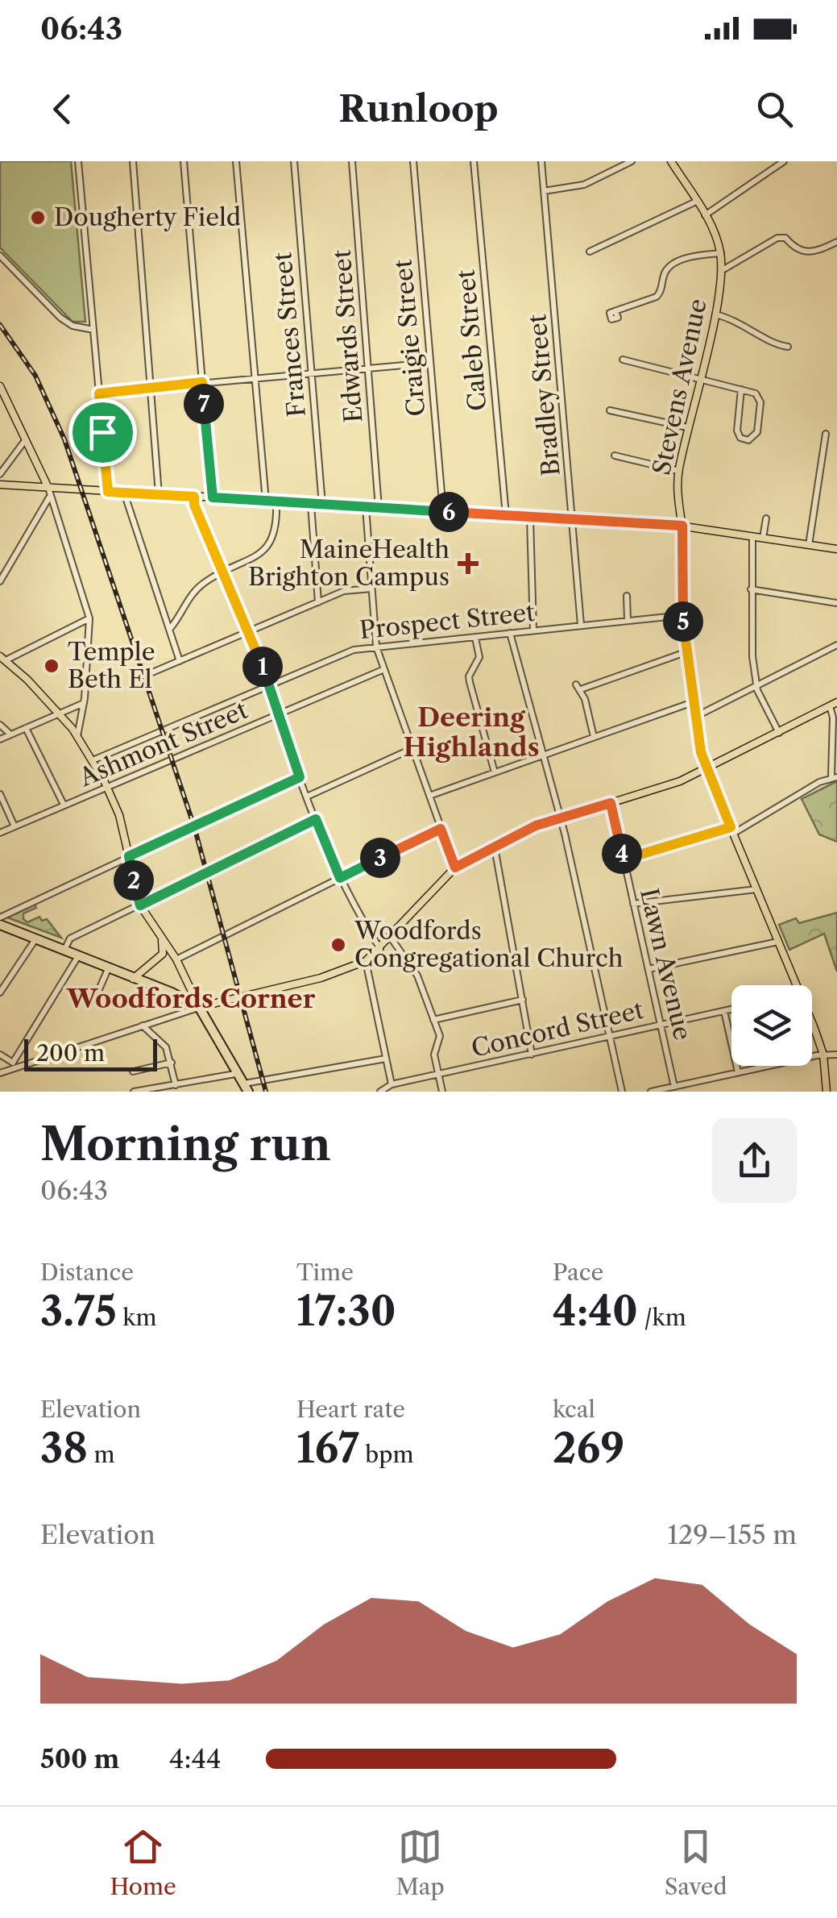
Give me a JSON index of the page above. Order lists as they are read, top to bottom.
{
  "streets": {
    "main road": ["Stevens Avenue"],
    "street": [
      "Frances Street",
      "Edwards Street",
      "Craigie Street",
      "Caleb Street",
      "Bradley Street",
      "Prospect Street",
      "Ashmont Street",
      "Lawn Avenue",
      "Concord Street"
    ]
  },
  "crossings": [
    ["Stevens Avenue", "Prospect Street"],
    ["Bradley Street", "Prospect Street"],
    ["Lawn Avenue", "Concord Street"]
  ],
  "districts": ["Deering Highlands", "Woodfords Corner"],
  "places": {
    "other": ["Dougherty Field", "Temple Beth El", "Woodfords Congregational Church"],
    "health": ["MaineHealth Brighton Campus"]
  },
  "scale_bar": "200 m",
  "page": {
    "status": "06:43",
    "header": "Runloop",
    "pins": [
      "7",
      "6",
      "5",
      "1",
      "4",
      "3",
      "2"
    ],
    "scale": "200 m",
    "heading": ["Morning run", "06:43"],
    "stats": [
      ["Distance", "3.75 km"],
      ["Time", "17:30"],
      ["Pace", "4:40 /km"],
      ["Elevation", "38 m"],
      ["Heart rate", "167 bpm"],
      ["kcal", "269"]
    ],
    "chart": ["Elevation", "129–155 m"],
    "list": [
      {
        "name": "500 m",
        "note": "4:44"
      }
    ],
    "tabs": ["Home", "Map", "Saved"]
  }
}
